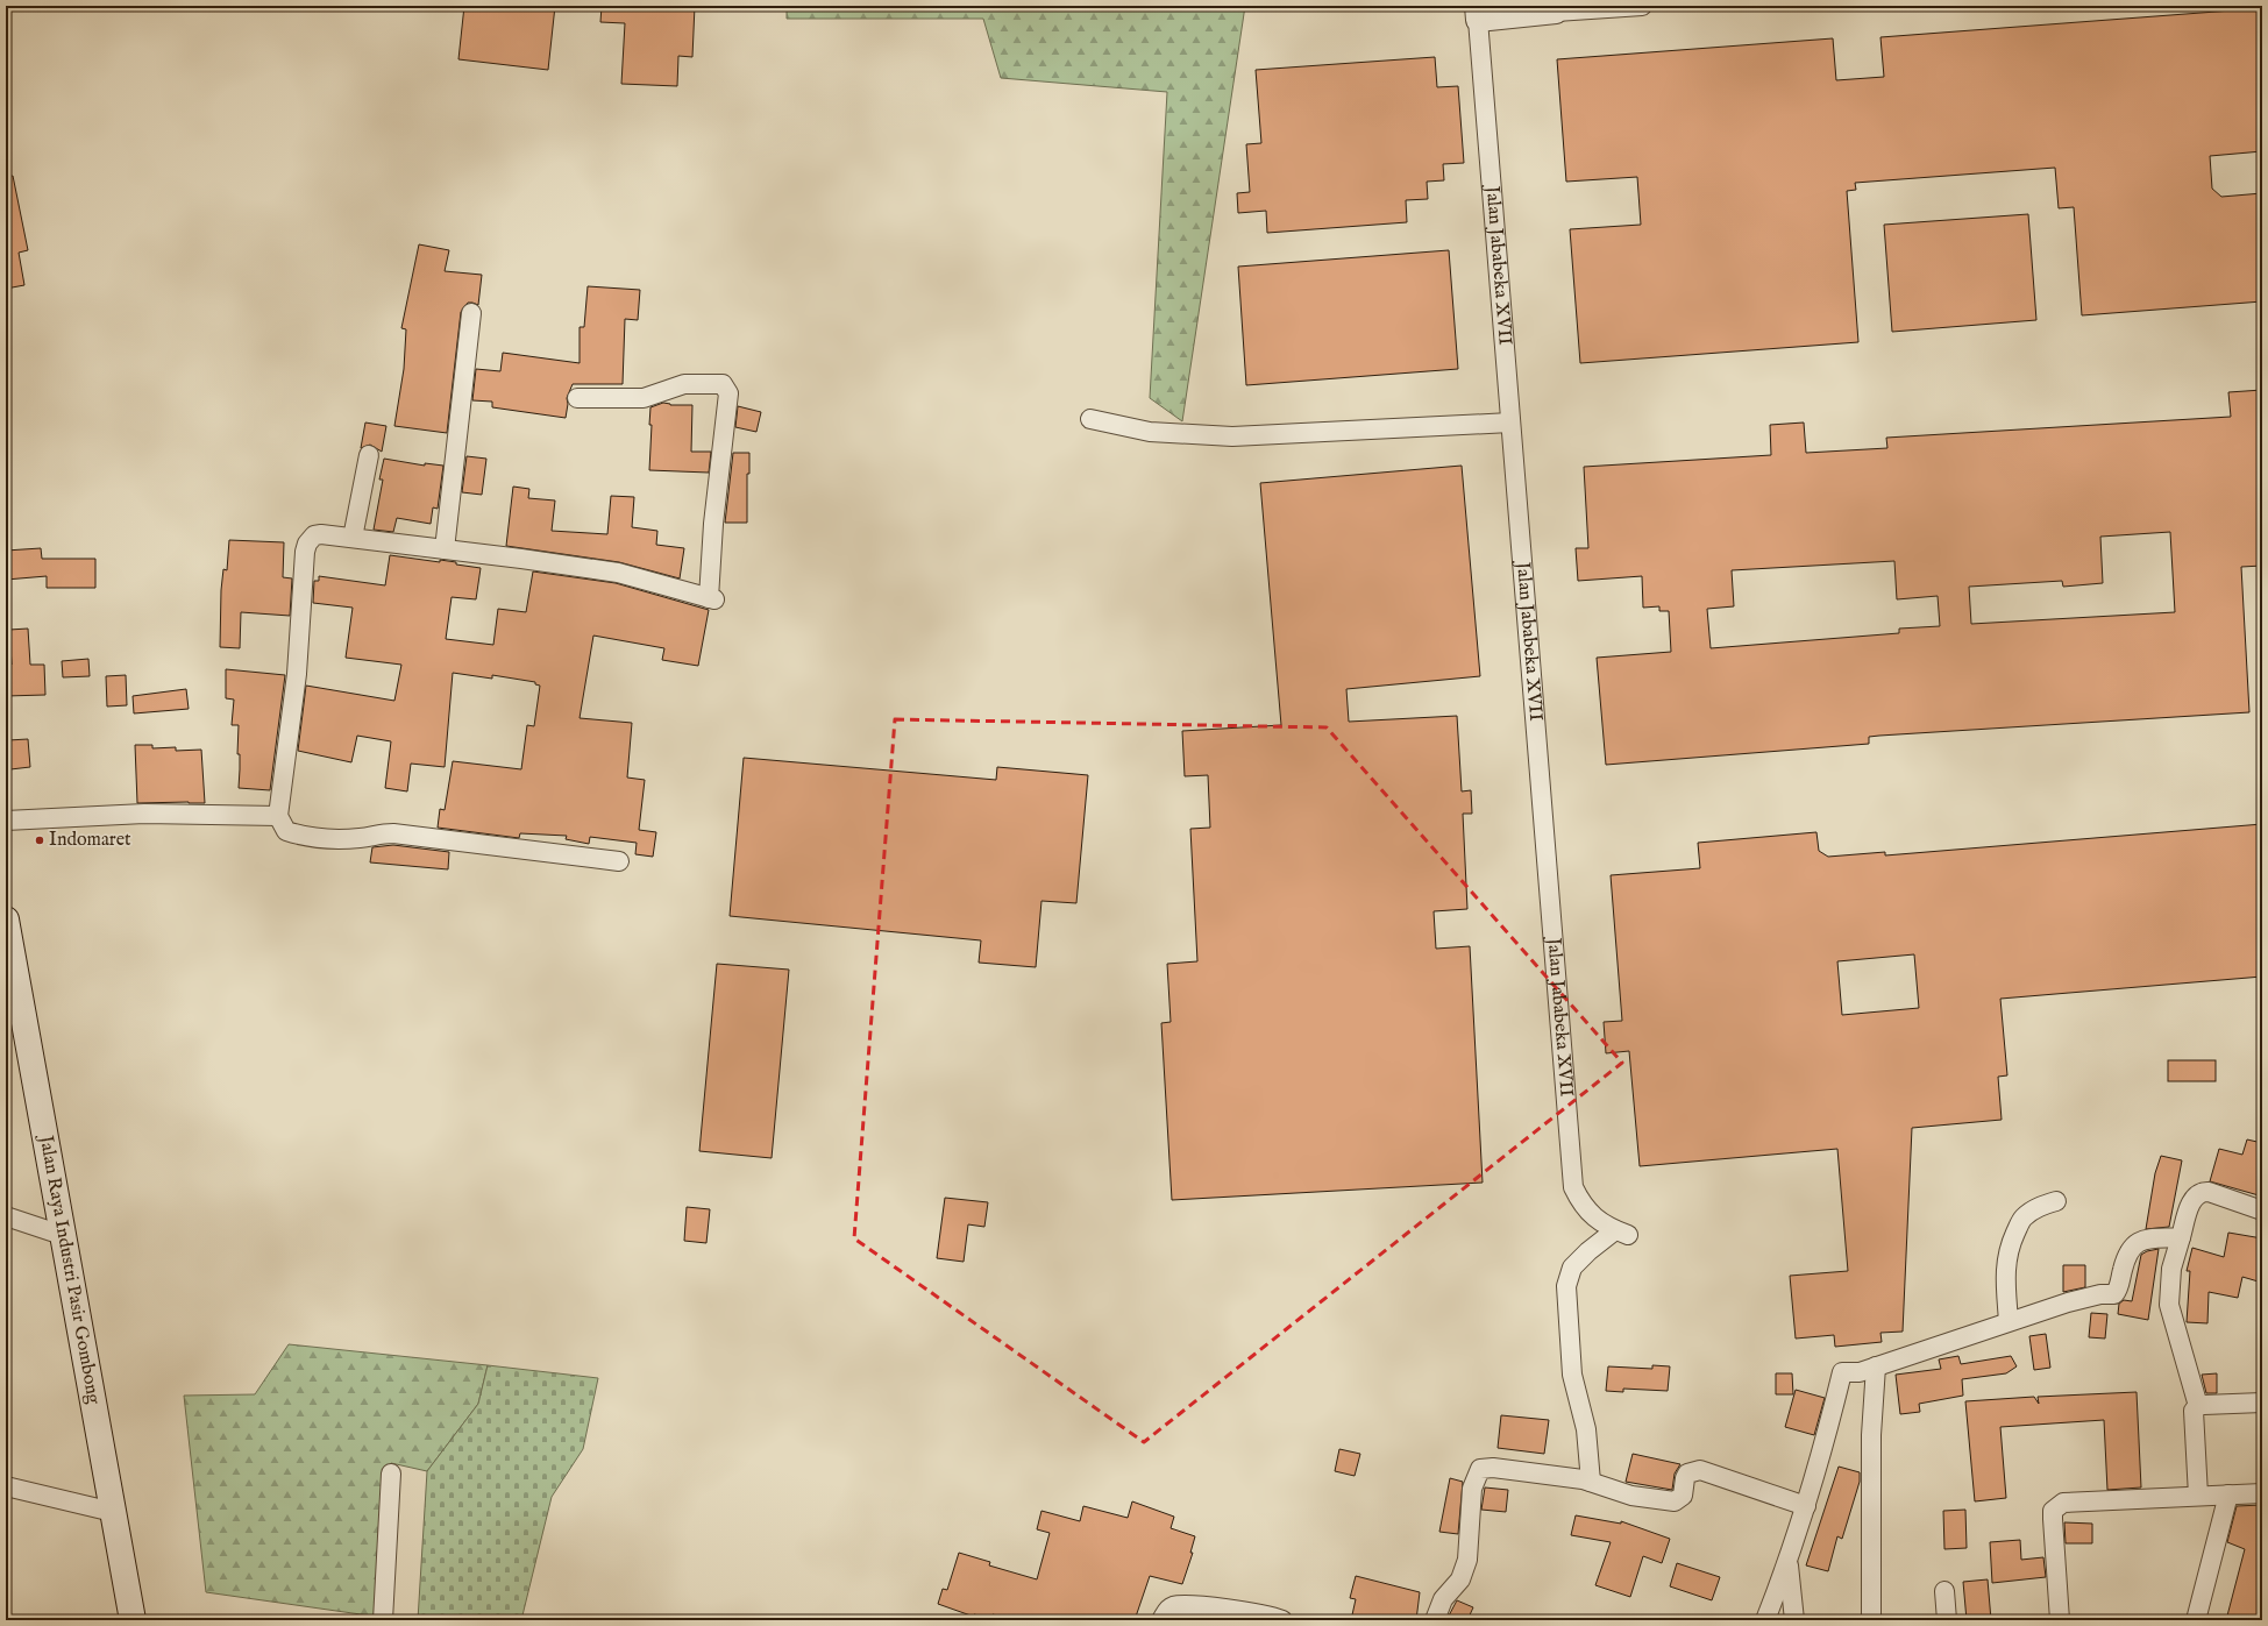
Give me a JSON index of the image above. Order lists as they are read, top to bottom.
{
  "streets": {
    "main road": ["Jalan Raya Industri Pasir Gombong"],
    "street": ["Jalan Jababeka XVII"]
  },
  "places": ["Indomaret"]
}
